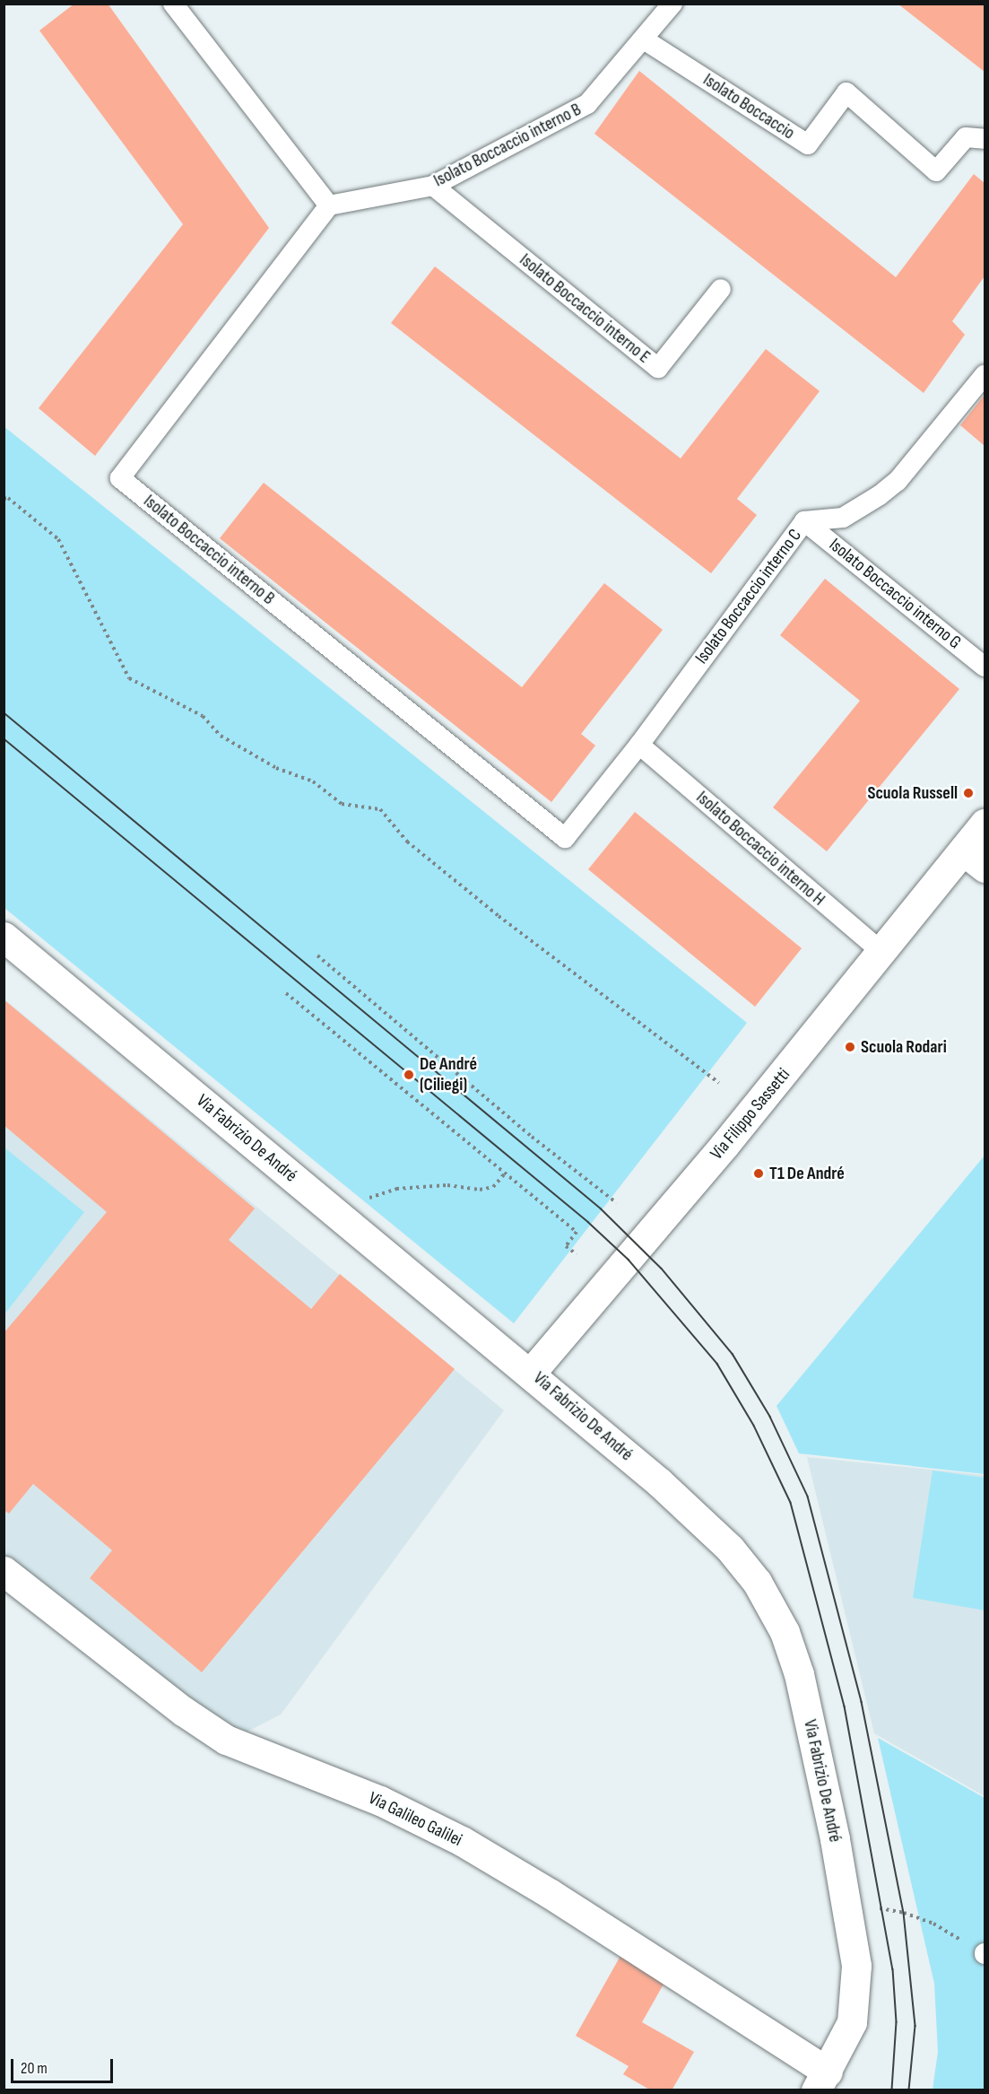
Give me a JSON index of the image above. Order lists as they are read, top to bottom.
{
  "streets": {
    "street": ["Via Filippo Sassetti", "Via Fabrizio De André", "Via Galileo Galilei"],
    "lane": [
      "Isolato Boccaccio",
      "Isolato Boccaccio interno B",
      "Isolato Boccaccio interno E",
      "Isolato Boccaccio interno G",
      "Isolato Boccaccio interno C",
      "Isolato Boccaccio interno H"
    ]
  },
  "crossings": [
    ["Isolato Boccaccio", "Isolato Boccaccio interno B"],
    ["Isolato Boccaccio interno B", "Isolato Boccaccio interno E"],
    ["Isolato Boccaccio interno B", "Isolato Boccaccio interno C"],
    ["Isolato Boccaccio interno G", "Isolato Boccaccio interno C"],
    ["Isolato Boccaccio interno C", "Isolato Boccaccio interno H"],
    ["Isolato Boccaccio interno H", "Via Filippo Sassetti"],
    ["Via Filippo Sassetti", "Via Fabrizio De André"],
    ["Via Fabrizio De André", "Via Galileo Galilei"]
  ],
  "places": [
    "Scuola Russell",
    "Scuola Rodari",
    "De André (Ciliegi)",
    "T1 De André"
  ],
  "scale_bar": "20 m"
}
